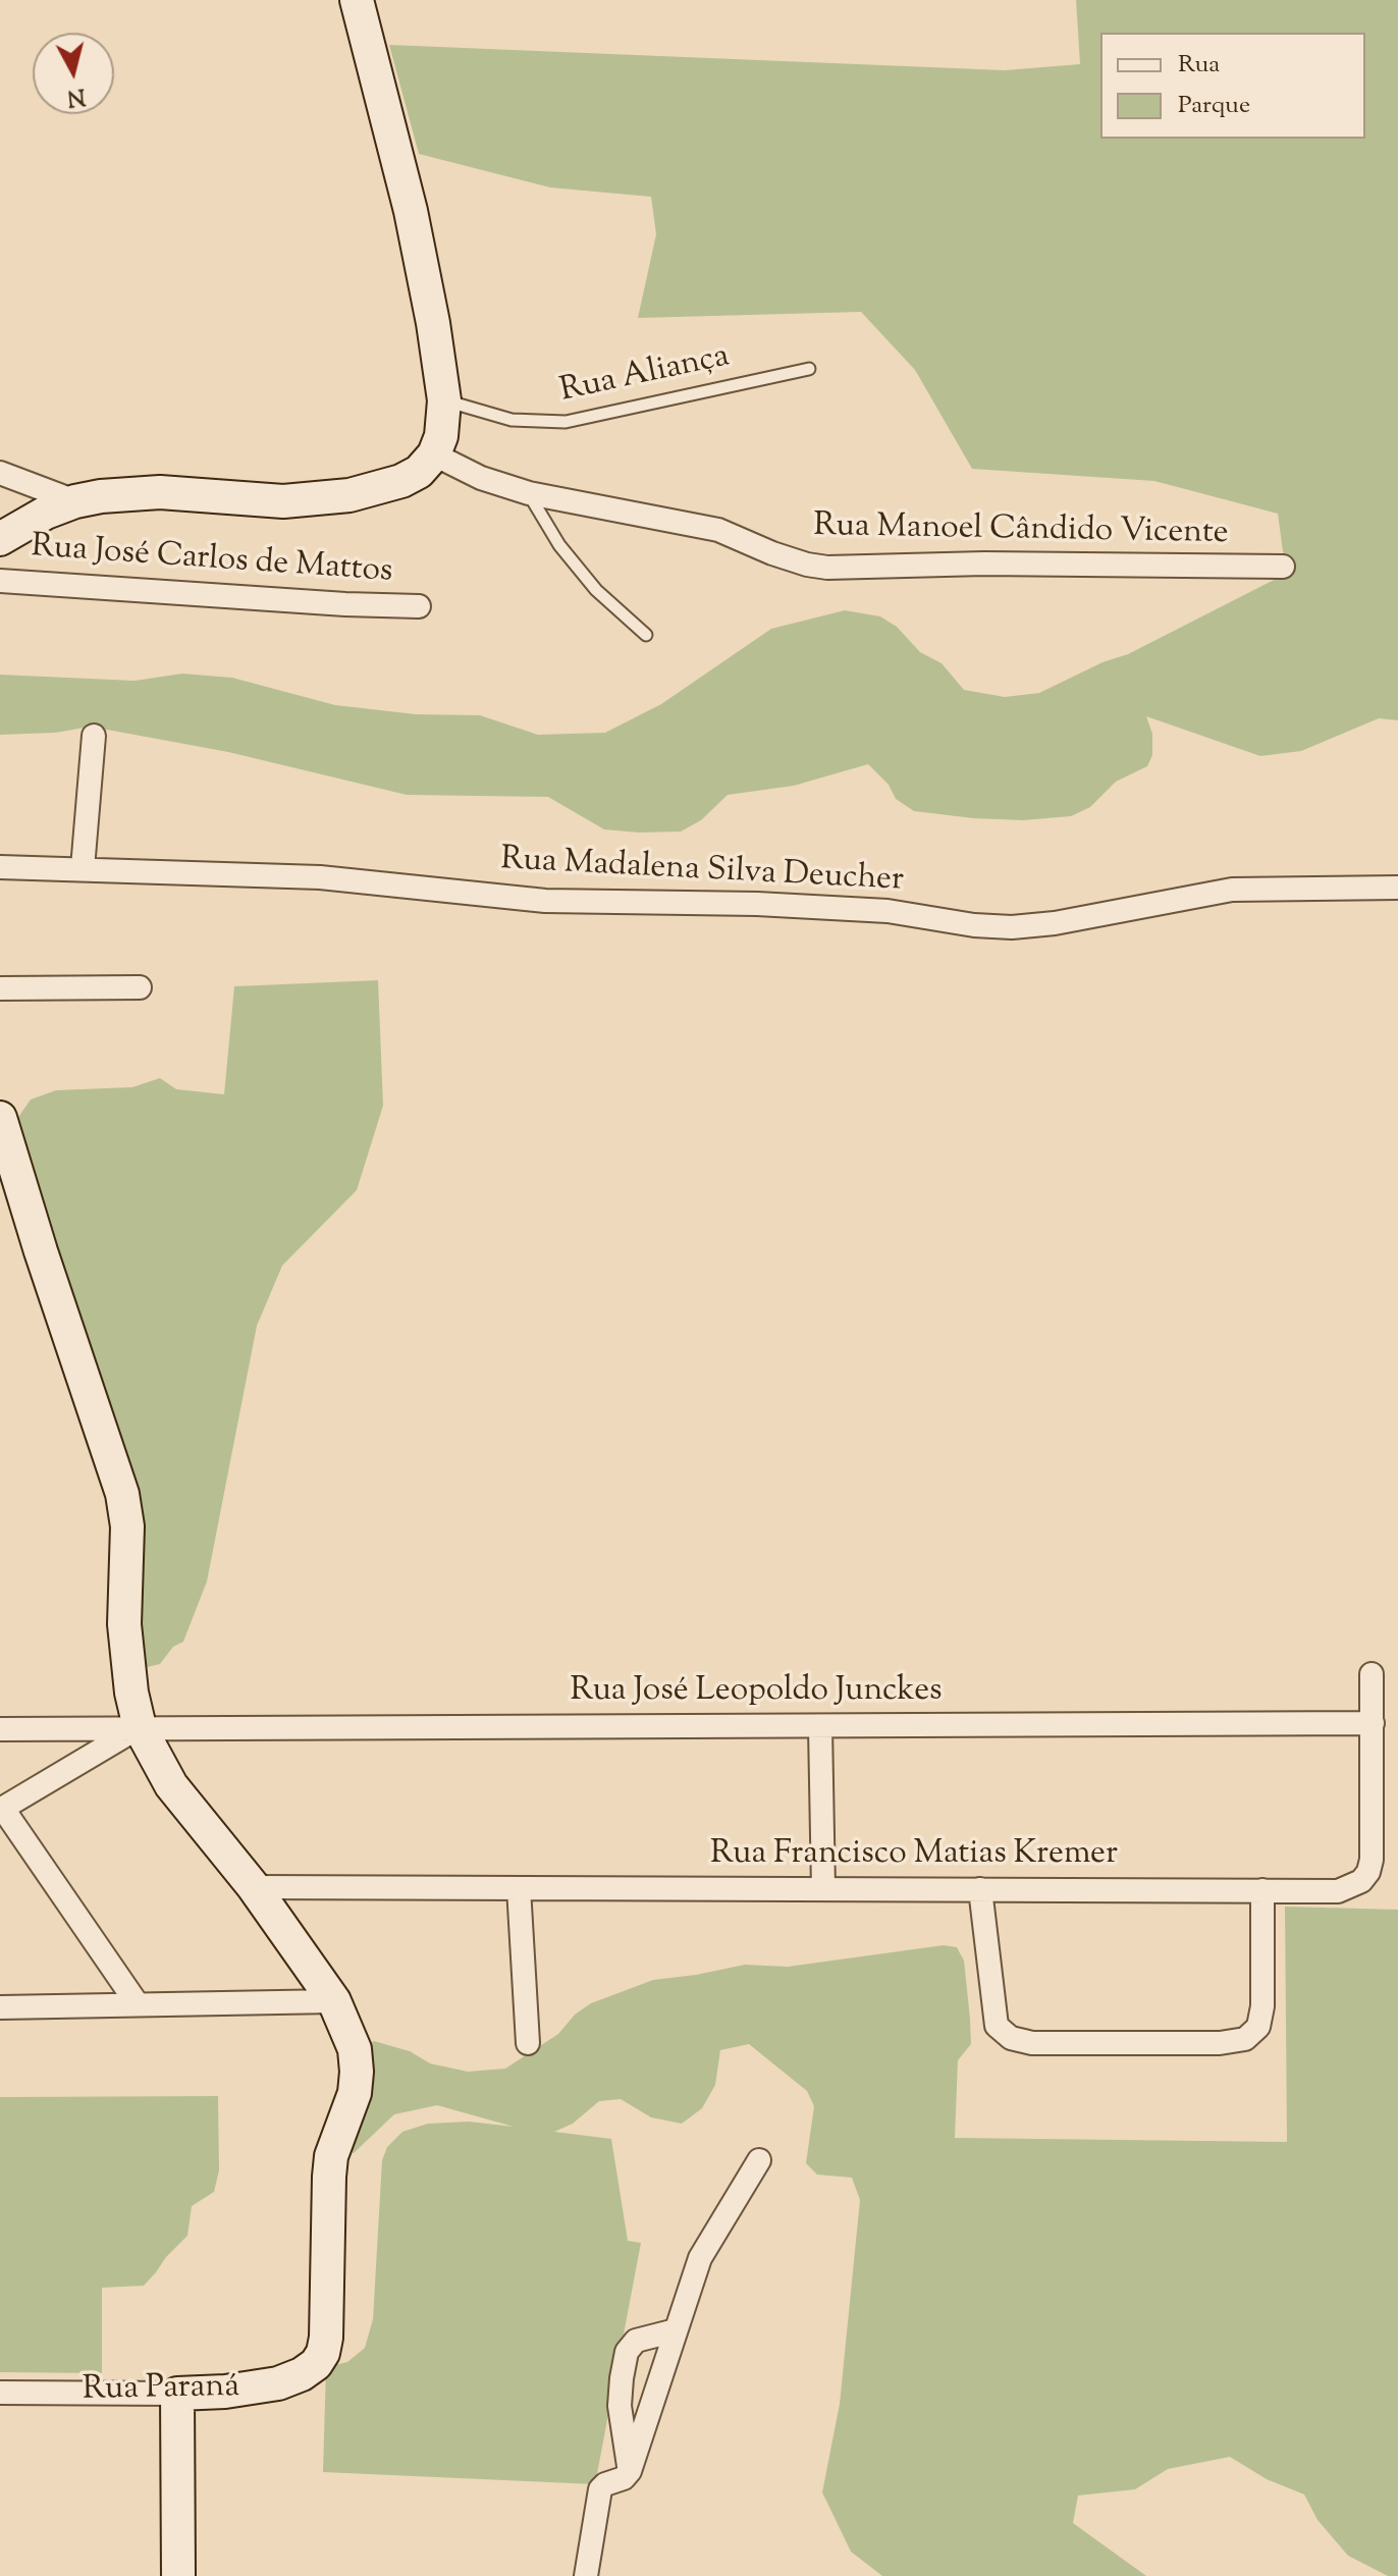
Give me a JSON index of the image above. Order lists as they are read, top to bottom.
{
  "streets": {
    "street": [
      "Rua Manoel Cândido Vicente",
      "Rua José Carlos de Mattos",
      "Rua Madalena Silva Deucher",
      "Rua José Leopoldo Junckes",
      "Rua Francisco Matias Kremer",
      "Rua Paraná"
    ],
    "lane": ["Rua Aliança"]
  },
  "crossings": [
    ["Rua José Leopoldo Junckes", "Rua Francisco Matias Kremer"]
  ],
  "legend": ["Rua", "Parque"],
  "north": "bottom"
}
